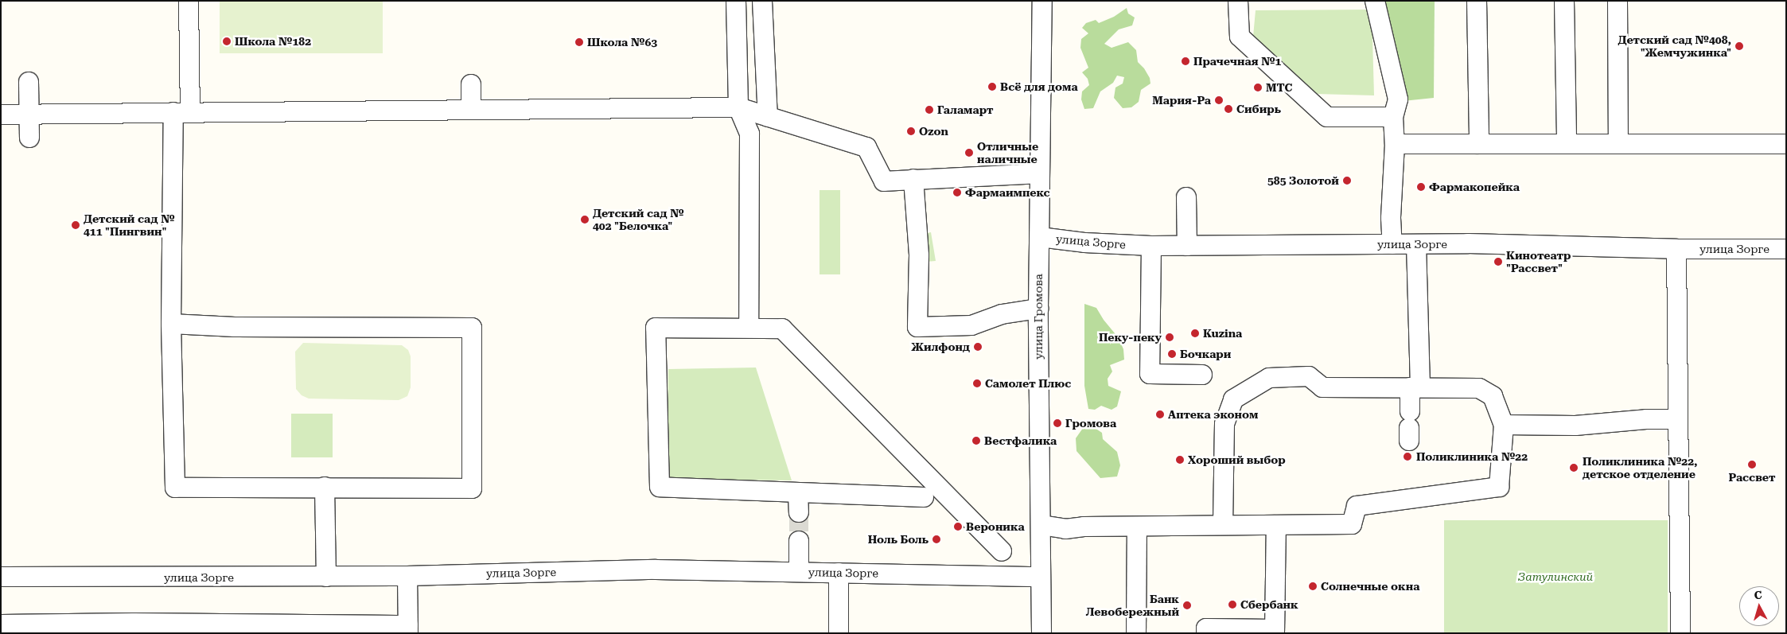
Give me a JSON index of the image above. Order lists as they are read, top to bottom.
{
  "streets": {
    "street": ["улица Зорге", "улица Громова"]
  },
  "crossings": [
    ["улица Зорге", "улица Громова"]
  ],
  "parks": ["Затулинский"],
  "places": [
    "Школа №182",
    "Школа №63",
    "Детский сад №408, \"Жемчужинка\"",
    "Прачечная №1",
    "Всё для дома",
    "МТС",
    "Мария-Ра",
    "Сибирь",
    "Галамарт",
    "Ozon",
    "Отличные наличные",
    "585 Золотой",
    "Фармакопейка",
    "Фармаимпекс",
    "Детский сад № 402 \"Белочка\"",
    "Детский сад № 411 \"Пингвин\"",
    "Кинотеатр \"Рассвет\"",
    "Kuzina",
    "Пеку-пеку",
    "Жилфонд",
    "Бочкари",
    "Самолет Плюс",
    "Аптека эконом",
    "Громова",
    "Вестфалика",
    "Поликлиника №22",
    "Хороший выбор",
    "Рассвет",
    "Поликлиника №22, детское отделение",
    "Вероника",
    "Ноль Боль",
    "Солнечные окна",
    "Сбербанк",
    "Банк Левобережный"
  ],
  "north": "top"
}
